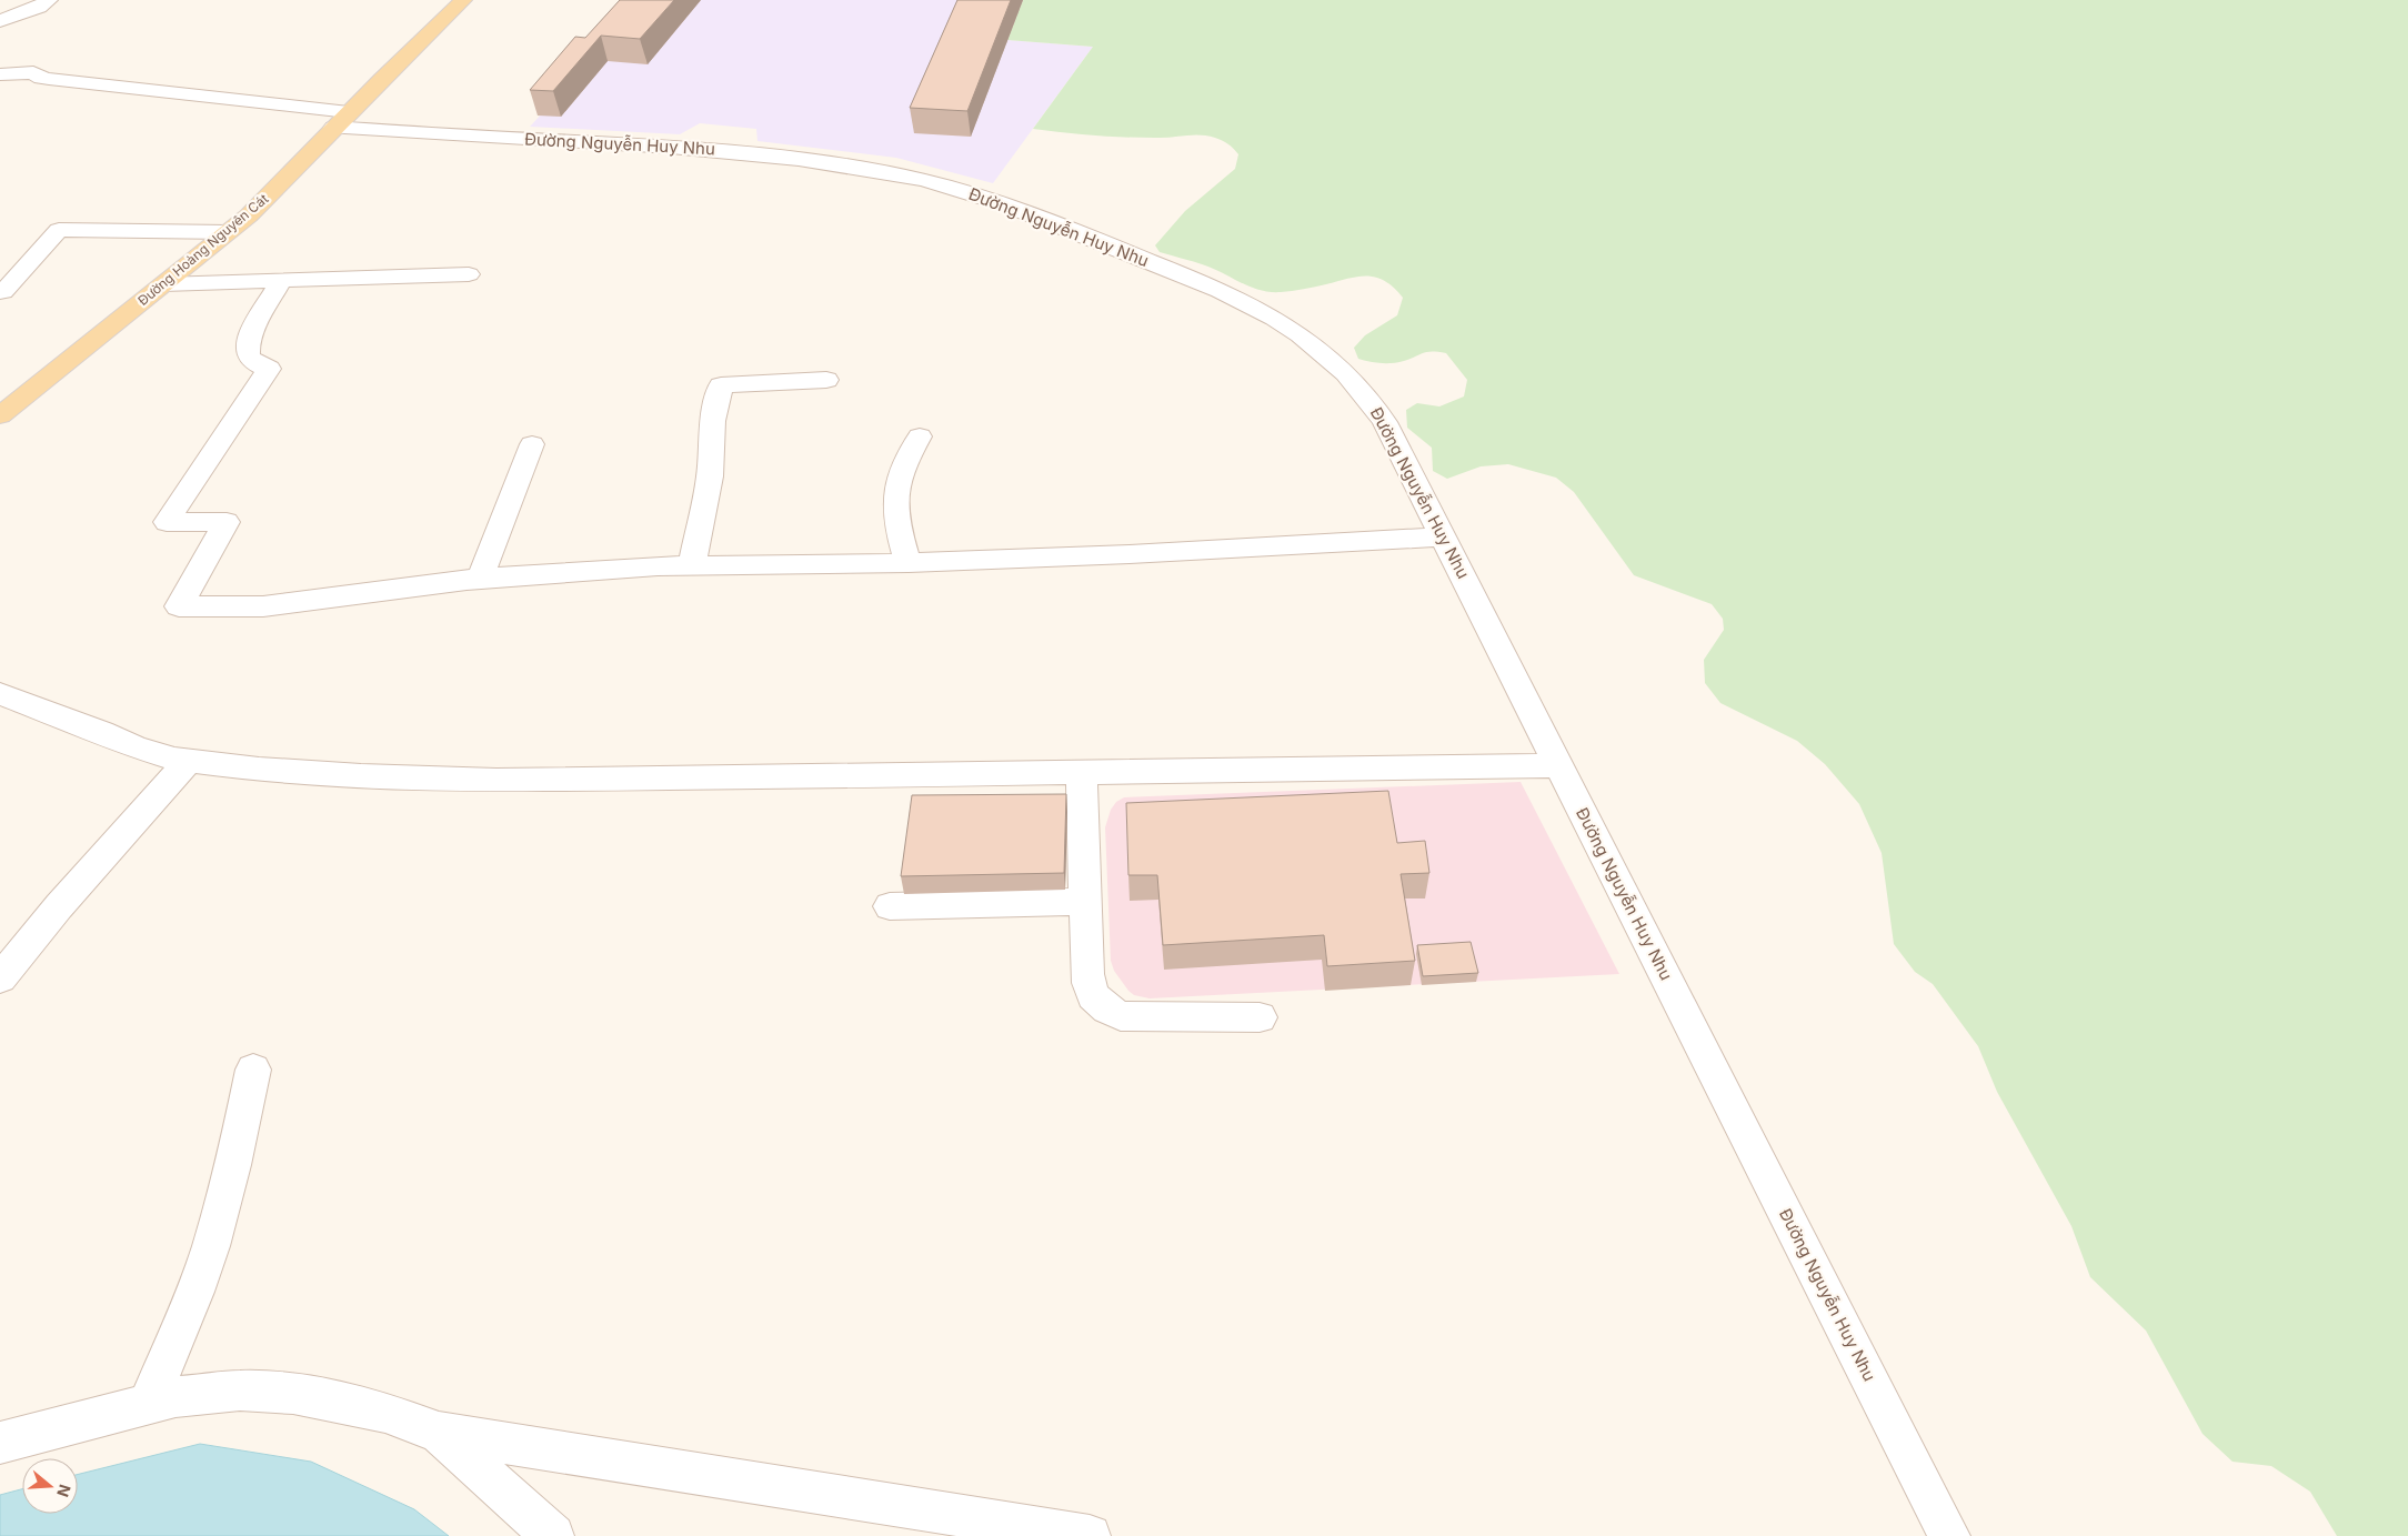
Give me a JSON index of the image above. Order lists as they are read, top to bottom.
{
  "streets": {
    "main road": ["Đường Hoàng Nguyên Cát"],
    "street": ["Đường Nguyễn Huy Nhu"]
  },
  "crossings": [
    ["Đường Nguyễn Huy Nhu", "Đường Hoàng Nguyên Cát"]
  ],
  "north": "right"
}
